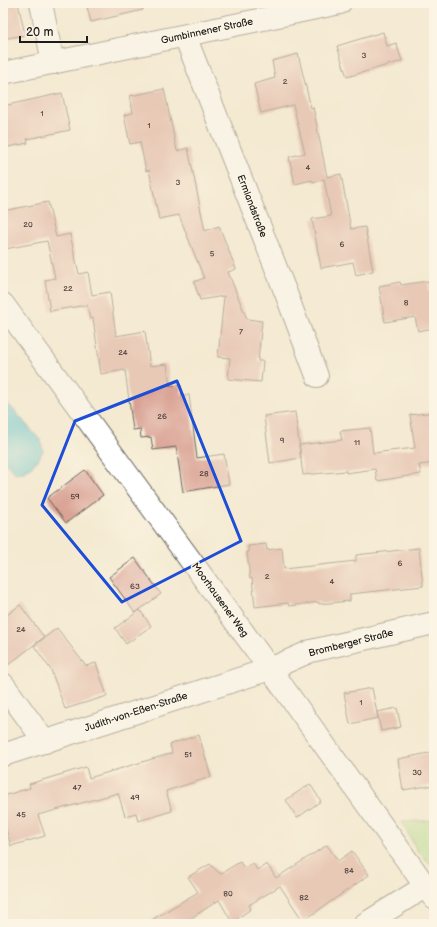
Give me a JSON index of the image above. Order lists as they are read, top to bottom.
{
  "streets": {
    "street": [
      "Gumbinnener Straße",
      "Ermlandstraße",
      "Moorhausener Weg",
      "Bromberger Straße",
      "Judith-von-Eßen-Straße"
    ]
  },
  "crossings": [
    ["Gumbinnener Straße", "Ermlandstraße"],
    ["Moorhausener Weg", "Bromberger Straße"],
    ["Moorhausener Weg", "Judith-von-Eßen-Straße"],
    ["Bromberger Straße", "Judith-von-Eßen-Straße"]
  ],
  "house_numbers": [
    "3",
    "2",
    "1",
    "1",
    "4",
    "3",
    "20",
    "6",
    "5",
    "22",
    "8",
    "7",
    "24",
    "26",
    "9",
    "11",
    "28",
    "59",
    "6",
    "2",
    "4",
    "63",
    "24",
    "1",
    "51",
    "30",
    "47",
    "49",
    "45",
    "84",
    "80",
    "82"
  ],
  "scale_bar": "20 m"
}
